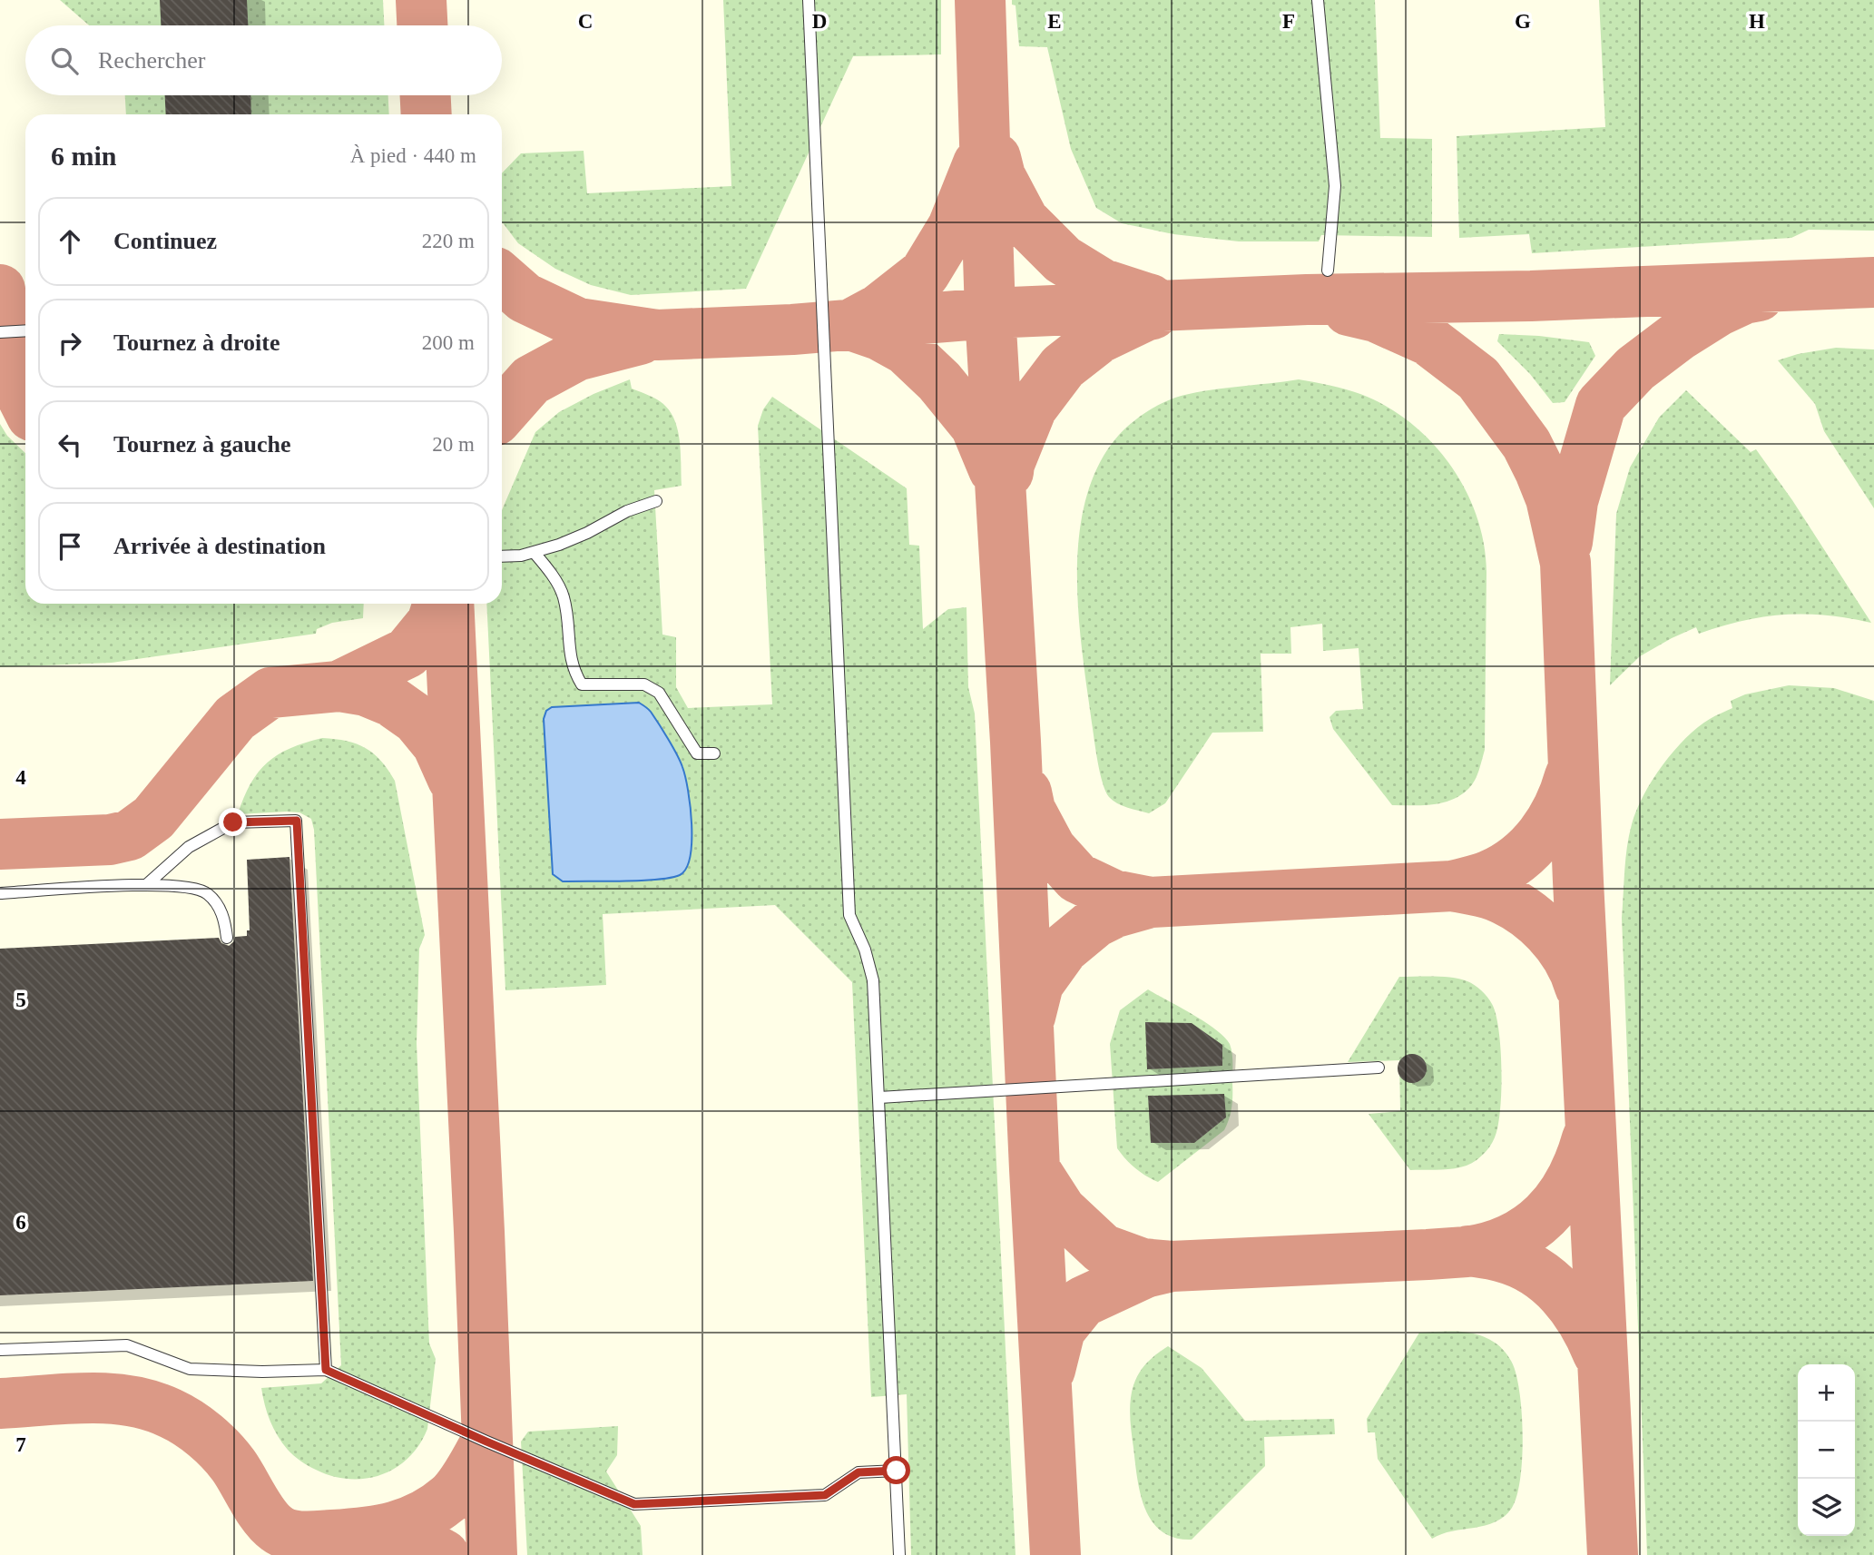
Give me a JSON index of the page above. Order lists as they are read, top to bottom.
{
  "page": {
    "search": "Rechercher",
    "heading": ["6 min", "À pied · 440 m"],
    "list": [
      ["Continuez", "220 m"],
      ["Tournez à droite", "200 m"],
      ["Tournez à gauche", "20 m"],
      "Arrivée à destination"
    ],
    "map_buttons": ["+", "−"]
  },
  "grid": {
    "columns": [
      "C",
      "D",
      "E",
      "F",
      "G",
      "H"
    ],
    "rows": [
      "4",
      "5",
      "6",
      "7"
    ]
  }
}
